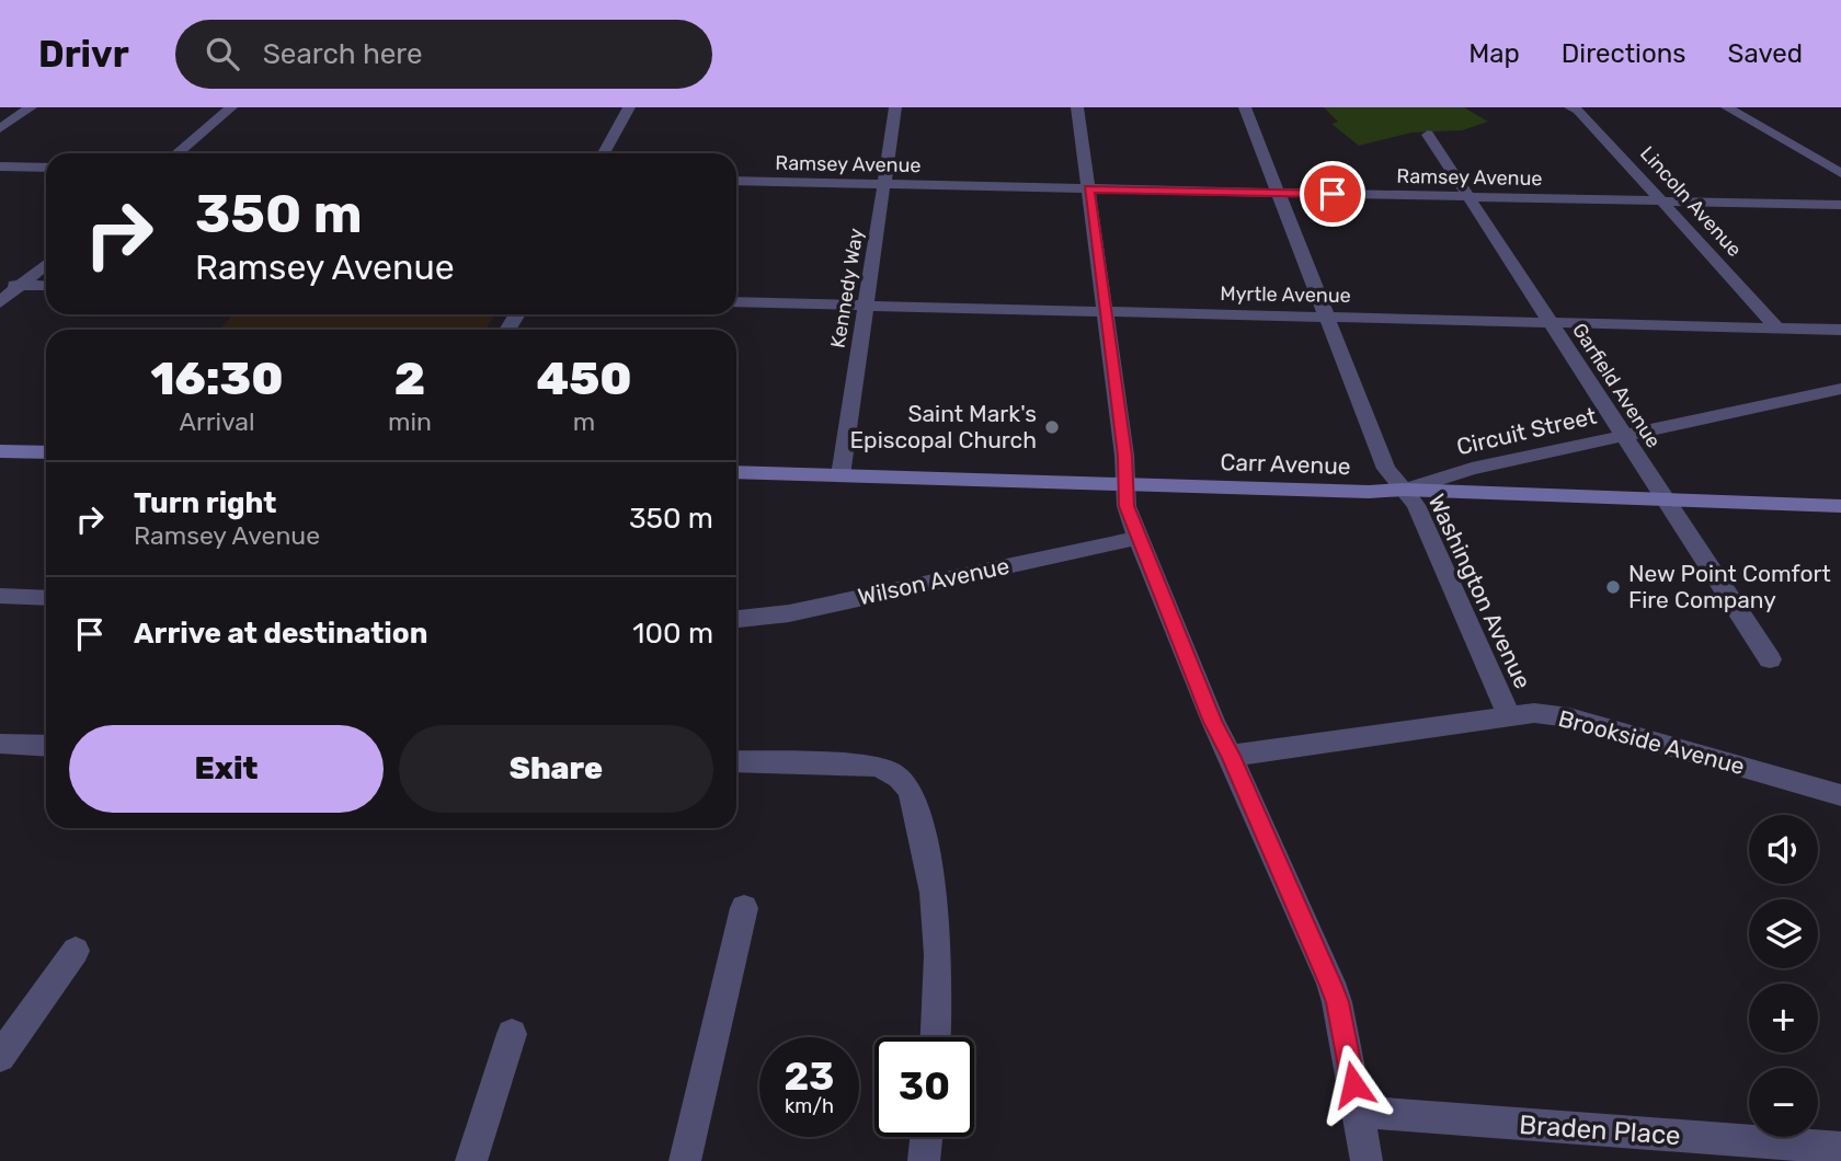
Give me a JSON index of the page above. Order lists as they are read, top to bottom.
{
  "streets": {
    "street": [
      "Ramsey Avenue",
      "Lincoln Avenue",
      "Kennedy Way",
      "Myrtle Avenue",
      "Garfield Avenue",
      "Circuit Street",
      "Carr Avenue",
      "Wilson Avenue",
      "Washington Avenue",
      "Brookside Avenue",
      "Braden Place"
    ]
  },
  "crossings": [
    ["Ramsey Avenue", "Lincoln Avenue"],
    ["Ramsey Avenue", "Kennedy Way"],
    ["Ramsey Avenue", "Garfield Avenue"],
    ["Ramsey Avenue", "Washington Avenue"],
    ["Lincoln Avenue", "Myrtle Avenue"],
    ["Kennedy Way", "Myrtle Avenue"],
    ["Kennedy Way", "Carr Avenue"],
    ["Myrtle Avenue", "Garfield Avenue"],
    ["Myrtle Avenue", "Washington Avenue"],
    ["Garfield Avenue", "Circuit Street"],
    ["Garfield Avenue", "Carr Avenue"],
    ["Circuit Street", "Carr Avenue"],
    ["Circuit Street", "Washington Avenue"],
    ["Carr Avenue", "Washington Avenue"],
    ["Washington Avenue", "Brookside Avenue"]
  ],
  "places": ["Saint Mark's Episcopal Church", "New Point Comfort Fire Company"],
  "page": {
    "header": "Drivr",
    "search": "Search here",
    "nav": ["Map", "Directions", "Saved"],
    "turn": ["350 m", "Ramsey Avenue"],
    "eta": [
      "16:30",
      "Arrival",
      "2",
      "min",
      "450",
      "m"
    ],
    "list": [
      {
        "name": "Turn right",
        "note": "Ramsey Avenue",
        "value": "350 m"
      },
      {
        "name": "Arrive at destination",
        "value": "100 m"
      }
    ],
    "buttons": ["Exit", "Share"],
    "map_buttons": ["+", "−"],
    "speed": "23 km/h",
    "limit": "30"
  }
}
